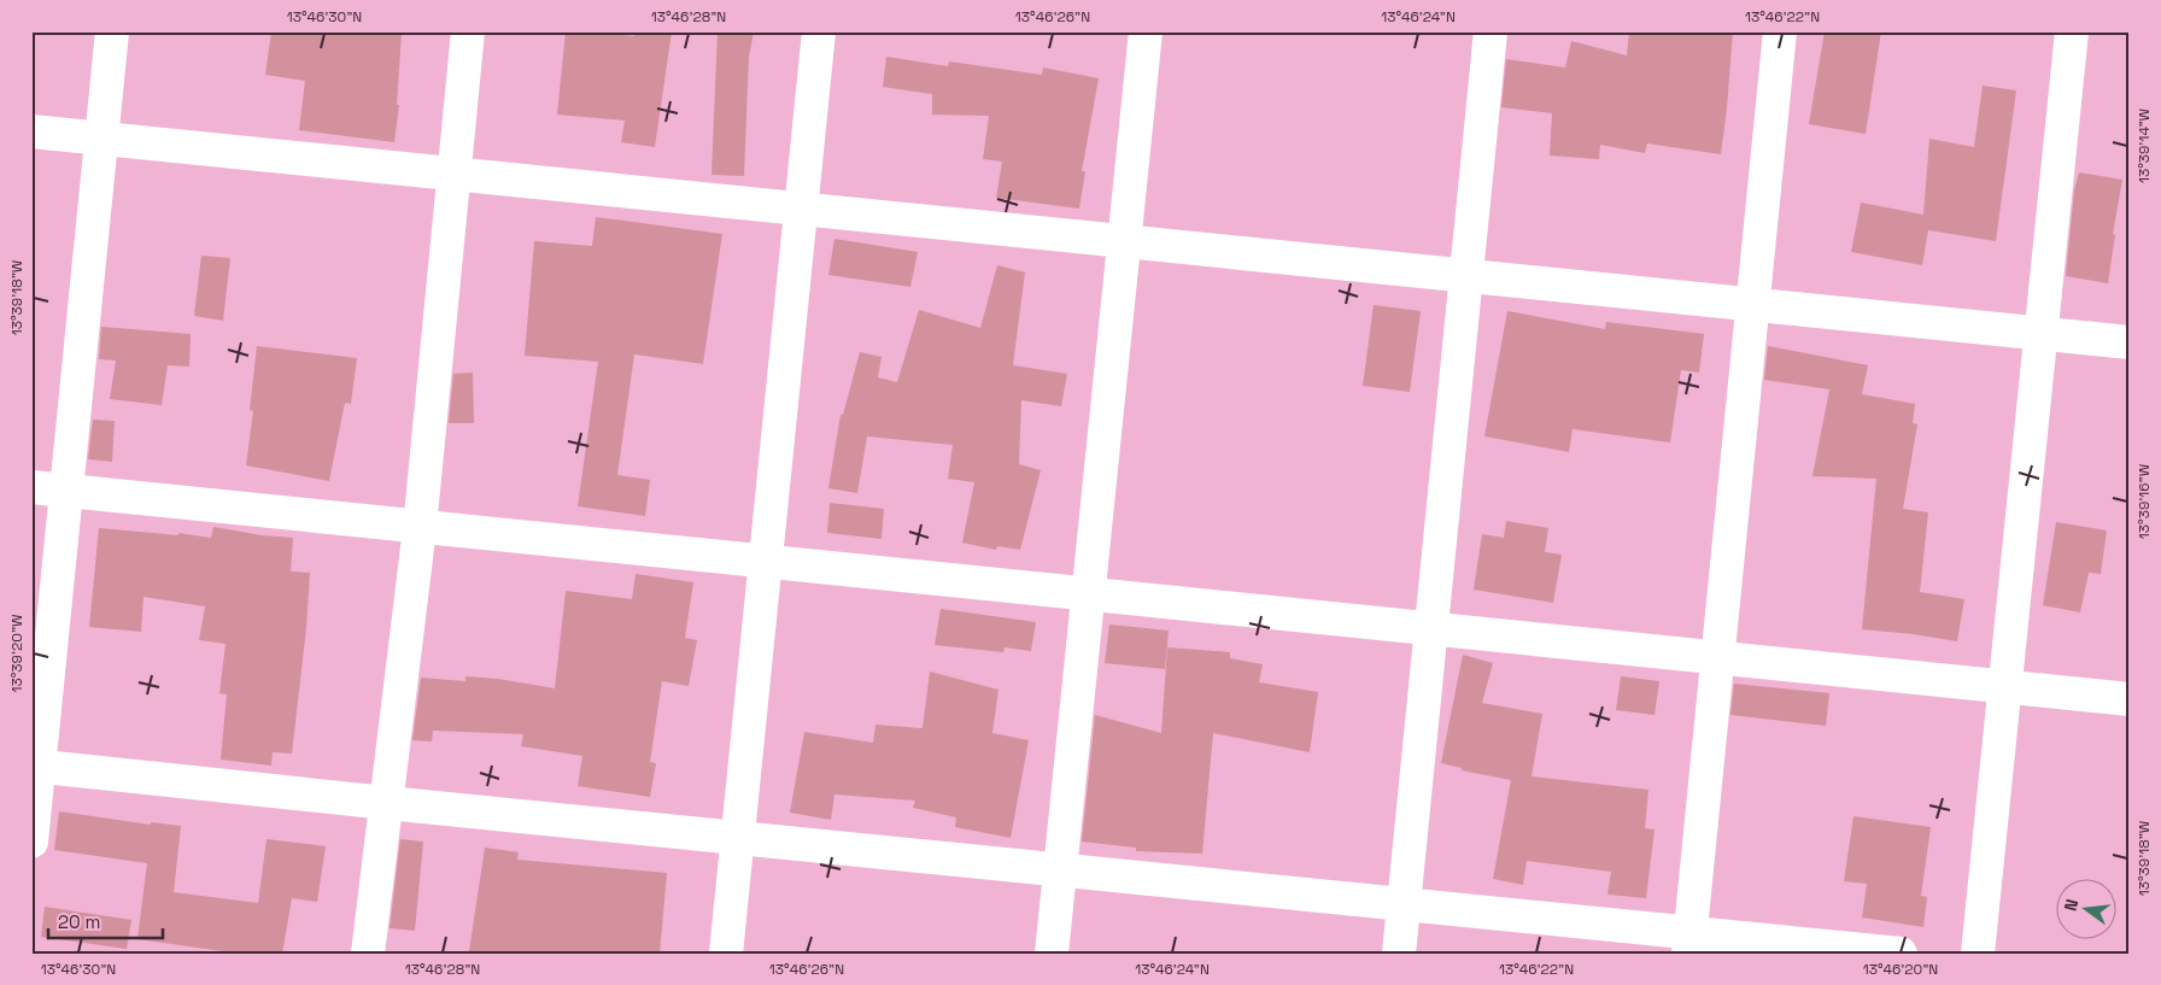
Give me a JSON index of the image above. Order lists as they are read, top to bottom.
{
  "scale_bar": "20 m",
  "north": "left",
  "coordinates": [
    "13°46'30\"N",
    "13°46'28\"N",
    "13°46'26\"N",
    "13°46'24\"N",
    "13°46'22\"N",
    "13°39'14\"W",
    "13°39'18\"W",
    "13°39'16\"W",
    "13°39'20\"W",
    "13°46'20\"N"
  ]
}
